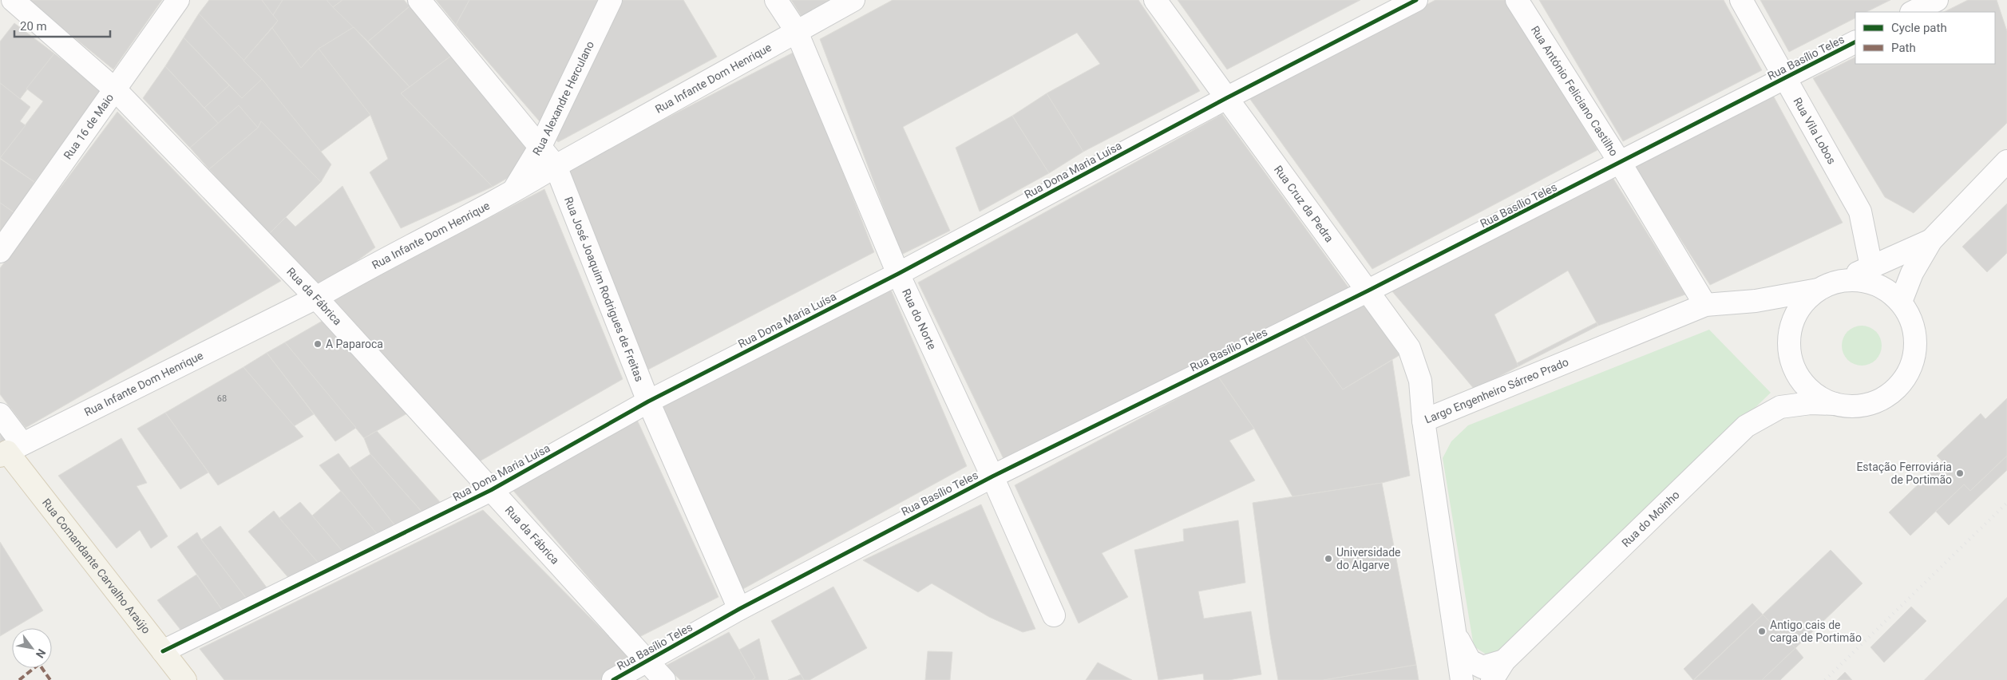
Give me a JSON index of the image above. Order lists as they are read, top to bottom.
{
  "streets": {
    "main road": ["Rua Comandante Carvalho Araújo"],
    "street": [
      "Rua Basílio Teles",
      "Rua Infante Dom Henrique",
      "Rua António Feliciano Castilho",
      "Rua Alexandre Herculano",
      "Rua 16 de Maio",
      "Rua Vila Lobos",
      "Rua Dona Maria Luísa",
      "Rua Cruz da Pedra",
      "Rua José Joaquim Rodrigues de Freitas",
      "Rua da Fábrica",
      "Rua do Norte",
      "Largo Engenheiro Sárreo Prado",
      "Rua do Moinho"
    ]
  },
  "crossings": [
    ["Rua Basílio Teles", "Rua António Feliciano Castilho"],
    ["Rua Basílio Teles", "Rua Vila Lobos"],
    ["Rua Basílio Teles", "Rua Cruz da Pedra"],
    ["Rua Basílio Teles", "Rua José Joaquim Rodrigues de Freitas"],
    ["Rua Basílio Teles", "Rua da Fábrica"],
    ["Rua Basílio Teles", "Rua do Norte"],
    ["Rua Infante Dom Henrique", "Rua Alexandre Herculano"],
    ["Rua Infante Dom Henrique", "Rua José Joaquim Rodrigues de Freitas"],
    ["Rua Infante Dom Henrique", "Rua da Fábrica"],
    ["Rua Infante Dom Henrique", "Rua do Norte"],
    ["Rua Infante Dom Henrique", "Rua Comandante Carvalho Araújo"],
    ["Rua António Feliciano Castilho", "Largo Engenheiro Sárreo Prado"],
    ["Rua Alexandre Herculano", "Rua José Joaquim Rodrigues de Freitas"],
    ["Rua 16 de Maio", "Rua da Fábrica"],
    ["Rua Dona Maria Luísa", "Rua Cruz da Pedra"],
    ["Rua Dona Maria Luísa", "Rua José Joaquim Rodrigues de Freitas"],
    ["Rua Dona Maria Luísa", "Rua da Fábrica"],
    ["Rua Dona Maria Luísa", "Rua do Norte"],
    ["Rua Dona Maria Luísa", "Rua Comandante Carvalho Araújo"],
    ["Rua Cruz da Pedra", "Largo Engenheiro Sárreo Prado"],
    ["Largo Engenheiro Sárreo Prado", "Rua do Moinho"]
  ],
  "places": [
    "A Paparoca",
    "Estação Ferroviária de Portimão",
    "Universidade do Algarve",
    "Antigo cais de carga de Portimão"
  ],
  "house_numbers": ["68"],
  "legend": ["Cycle path", "Path"],
  "scale_bar": "20 m",
  "north": "bottom right"
}
